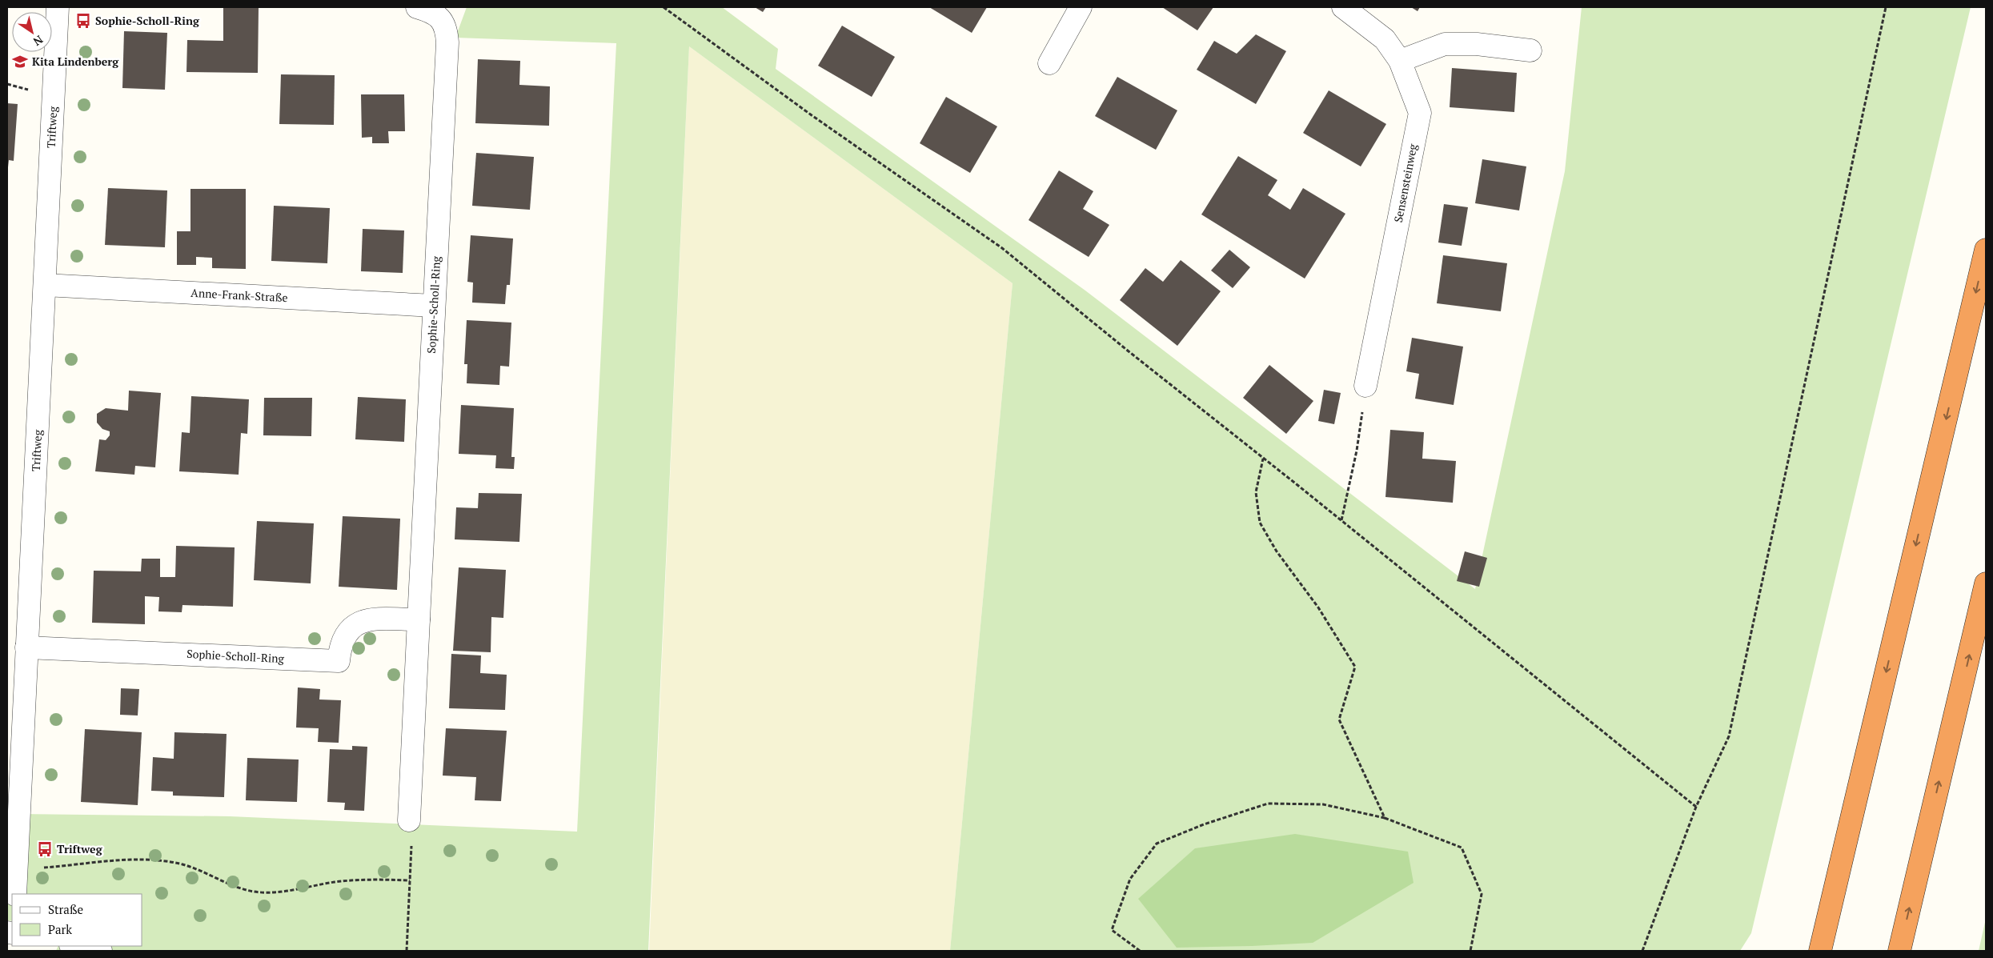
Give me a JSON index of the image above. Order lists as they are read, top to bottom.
{
  "streets": {
    "street": [
      "Triftweg",
      "Sensensteinweg",
      "Anne-Frank-Straße",
      "Sophie-Scholl-Ring"
    ]
  },
  "crossings": [
    ["Triftweg", "Anne-Frank-Straße"],
    ["Triftweg", "Sophie-Scholl-Ring"],
    ["Anne-Frank-Straße", "Sophie-Scholl-Ring"]
  ],
  "places": {
    "bus stop": ["Sophie-Scholl-Ring", "Triftweg"],
    "school or university": ["Kita Lindenberg"]
  },
  "legend": ["Straße", "Park"],
  "north": "bottom right"
}
